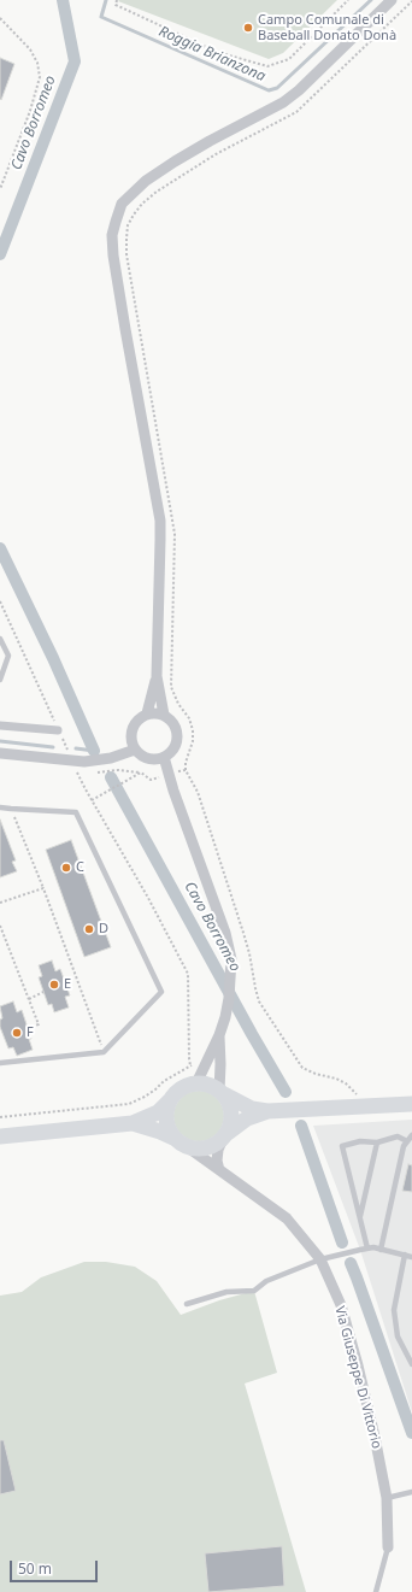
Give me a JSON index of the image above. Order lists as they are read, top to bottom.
{
  "streets": {
    "street": ["Via Giuseppe Di Vittorio"]
  },
  "water": ["Roggia Brianzona", "Cavo Borromeo"],
  "places": [
    "Campo Comunale di Baseball Donato Donà",
    "C",
    "D",
    "E",
    "F"
  ],
  "scale_bar": "50 m"
}
